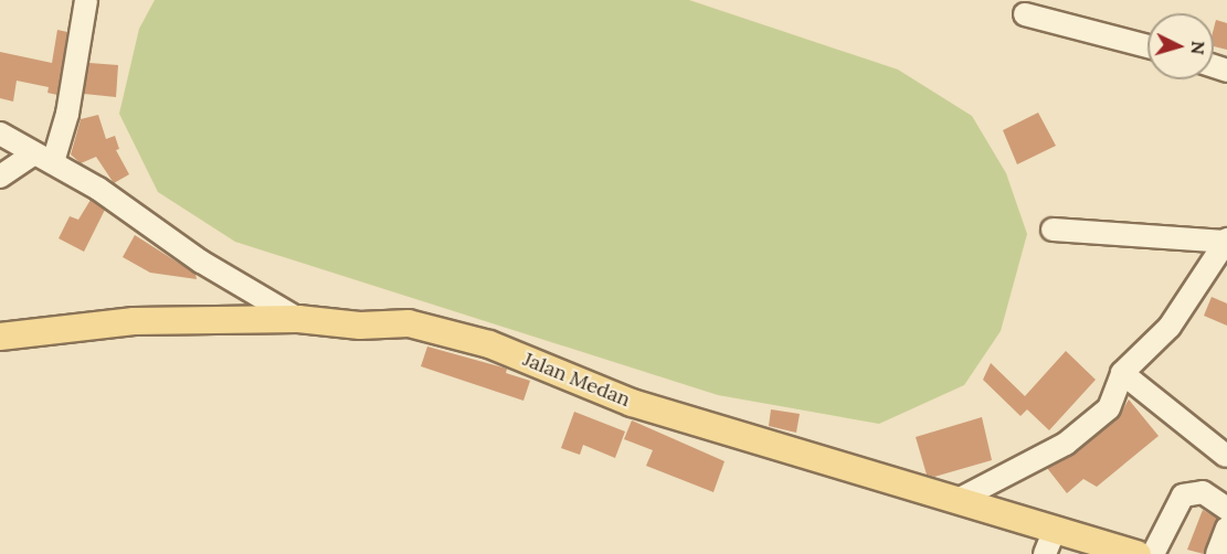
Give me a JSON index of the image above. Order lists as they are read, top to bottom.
{
  "streets": {
    "main road": ["Jalan Medan"]
  },
  "north": "right"
}
